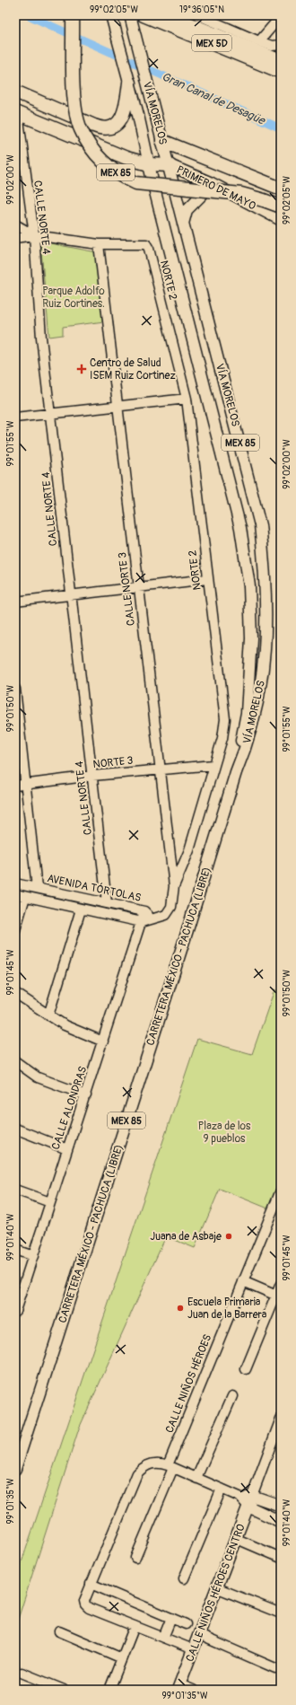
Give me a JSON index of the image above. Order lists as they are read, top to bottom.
{
  "streets": {
    "highway": ["MEX 5D", "MEX 85", "PRIMERO DE MAYO"],
    "main road": ["VÍA MORELOS", "CARRETERA MÉXICO - PACHUCA (LIBRE)", "CALLE NIÑOS HÉROES CENTRO"],
    "street": [
      "CALLE NORTE 4",
      "NORTE 2",
      "CALLE NORTE 3",
      "NORTE 3",
      "AVENIDA TÓRTOLAS",
      "CALLE ALONDRAS",
      "CALLE NIÑOS HÉROES"
    ]
  },
  "crossings": [
    ["VÍA MORELOS", "PRIMERO DE MAYO"],
    ["VÍA MORELOS", "CARRETERA MÉXICO - PACHUCA (LIBRE)"],
    ["PRIMERO DE MAYO", "CALLE NORTE 4"],
    ["CALLE NORTE 4", "NORTE 3"],
    ["CALLE NORTE 4", "AVENIDA TÓRTOLAS"],
    ["NORTE 2", "CALLE NORTE 3"],
    ["NORTE 2", "NORTE 3"],
    ["CALLE NORTE 3", "NORTE 3"],
    ["CALLE NORTE 3", "AVENIDA TÓRTOLAS"],
    ["AVENIDA TÓRTOLAS", "CALLE ALONDRAS"]
  ],
  "water": ["Gran Canal de Desagüe"],
  "parks": ["Parque Adolfo Ruiz Cortines.", "Plaza de los 9 pueblos"],
  "places": {
    "health": ["Centro de Salud ISEM Ruiz Cortinez"],
    "other": ["Juana de Asbaje", "Escuela Primaria Juan de la Barrera"]
  },
  "coordinates": [
    "99°02'05\"W",
    "19°36'05\"N",
    "99°02'00\"W",
    "99°01'55\"W",
    "99°01'50\"W",
    "99°01'45\"W",
    "99°01'40\"W",
    "99°01'35\"W"
  ]
}
